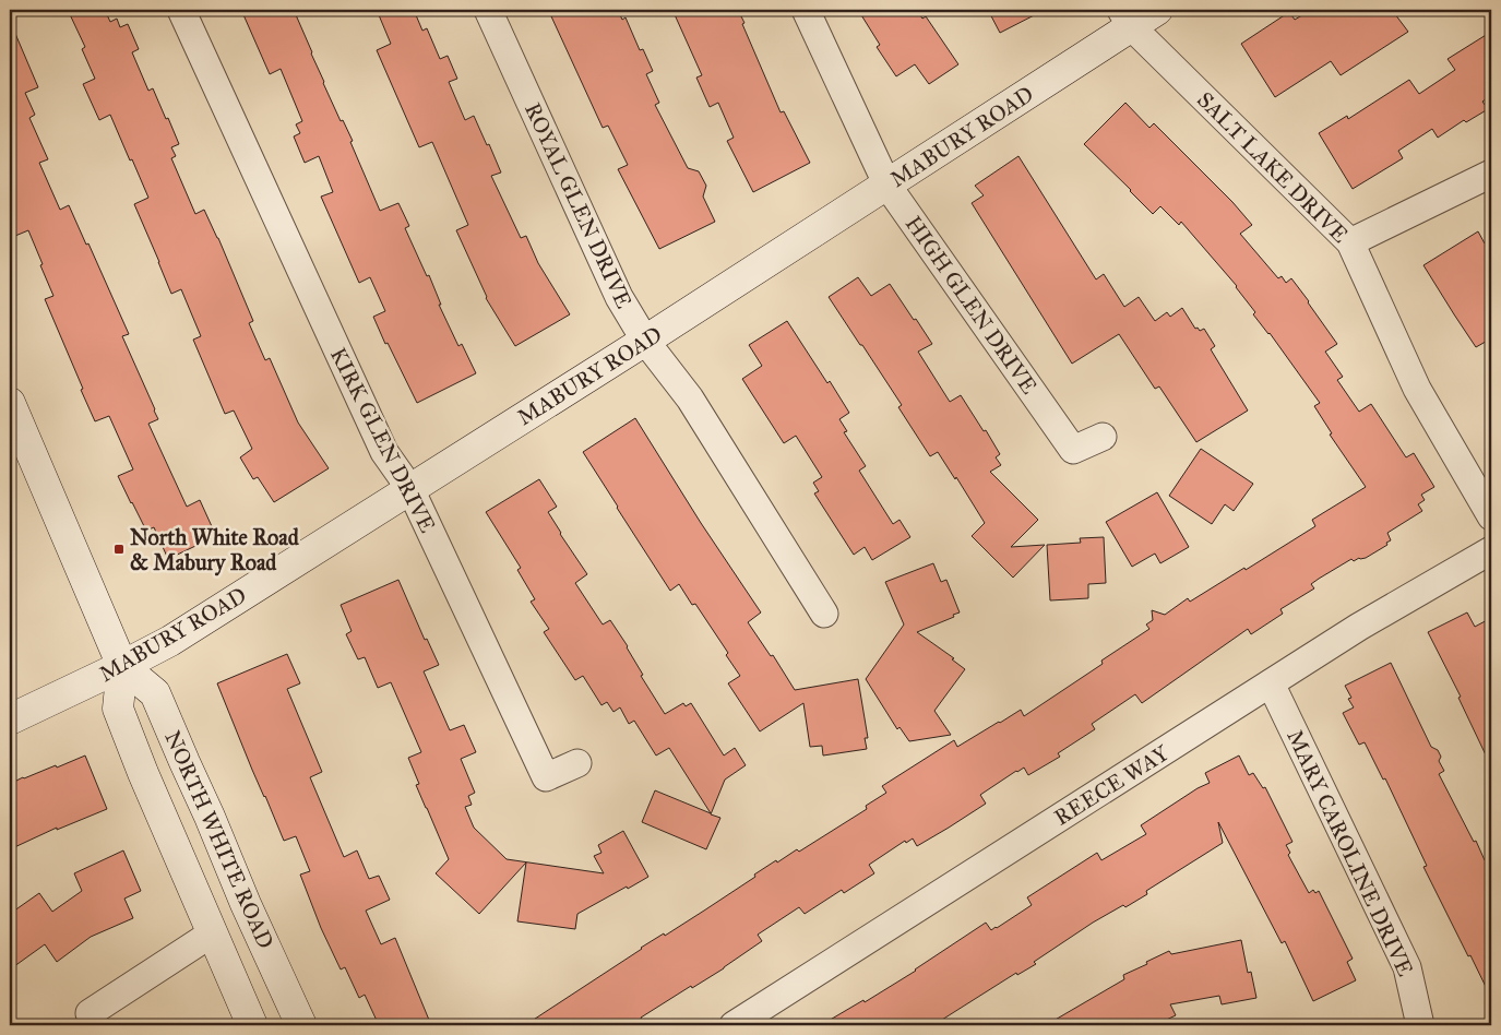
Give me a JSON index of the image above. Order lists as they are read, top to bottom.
{
  "streets": {
    "main road": ["MABURY ROAD", "NORTH WHITE ROAD"],
    "street": [
      "SALT LAKE DRIVE",
      "ROYAL GLEN DRIVE",
      "HIGH GLEN DRIVE",
      "KIRK GLEN DRIVE",
      "REECE WAY",
      "MARY CAROLINE DRIVE"
    ]
  },
  "crossings": [
    ["MABURY ROAD", "SALT LAKE DRIVE"],
    ["MABURY ROAD", "ROYAL GLEN DRIVE"],
    ["MABURY ROAD", "HIGH GLEN DRIVE"],
    ["MABURY ROAD", "KIRK GLEN DRIVE"],
    ["MABURY ROAD", "NORTH WHITE ROAD"],
    ["REECE WAY", "MARY CAROLINE DRIVE"]
  ],
  "places": {
    "transit": ["North White Road & Mabury Road"]
  }
}
